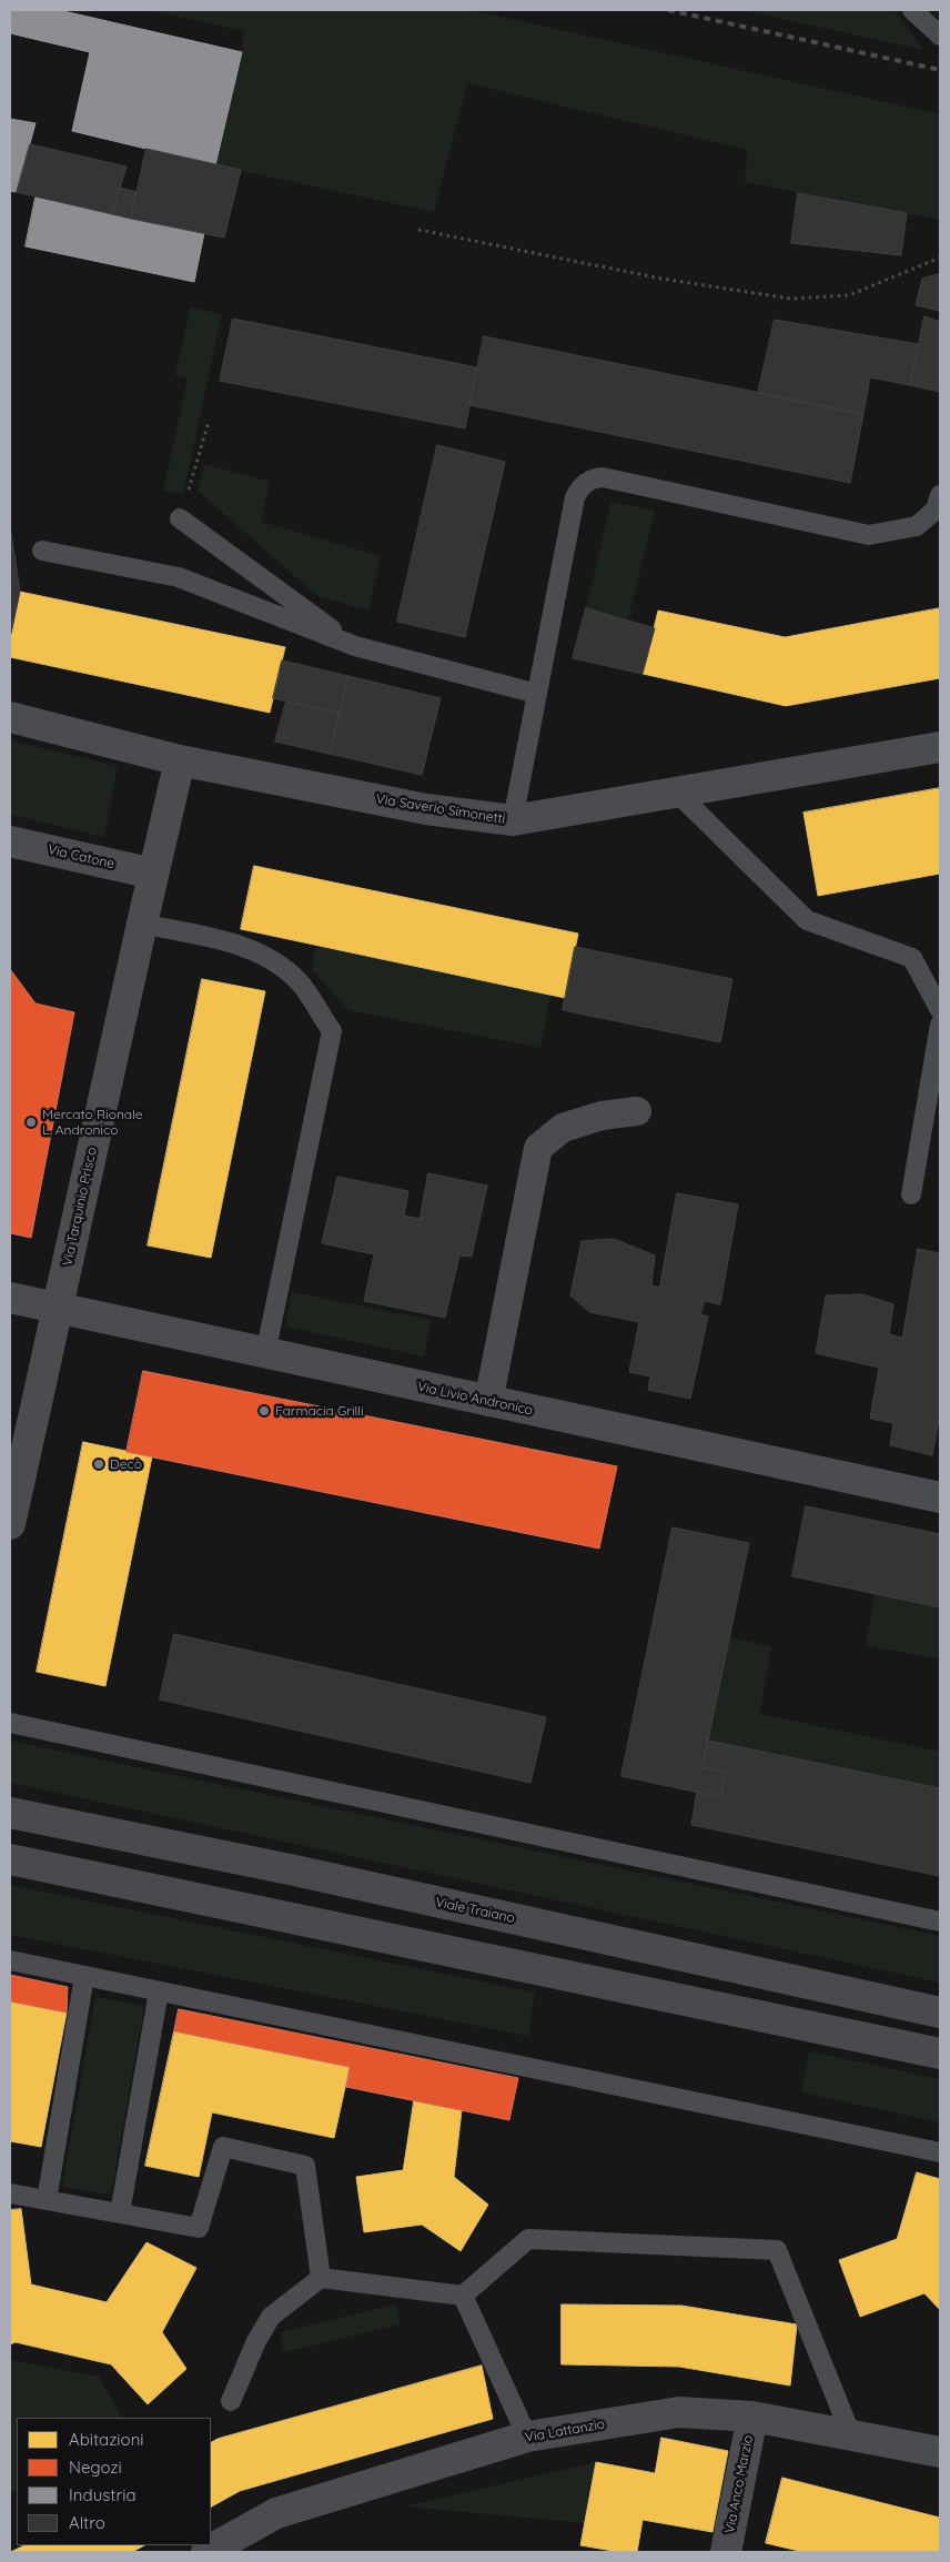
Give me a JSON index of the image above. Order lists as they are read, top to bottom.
{
  "streets": {
    "main road": ["Viale Traiano"],
    "street": [
      "Via Saverio Simonetti",
      "Via Catone",
      "Via Tarquinio Prisco",
      "Via Livio Andronico",
      "Via Lattanzio",
      "Via Anco Marzio"
    ]
  },
  "crossings": [
    ["Via Saverio Simonetti", "Via Tarquinio Prisco"],
    ["Via Catone", "Via Tarquinio Prisco"],
    ["Via Tarquinio Prisco", "Via Livio Andronico"],
    ["Via Lattanzio", "Via Anco Marzio"]
  ],
  "places": ["Mercato Rionale L. Andronico", "Farmacia Grilli", "Decò"],
  "legend": [
    "Abitazioni",
    "Negozi",
    "Industria",
    "Altro"
  ]
}
